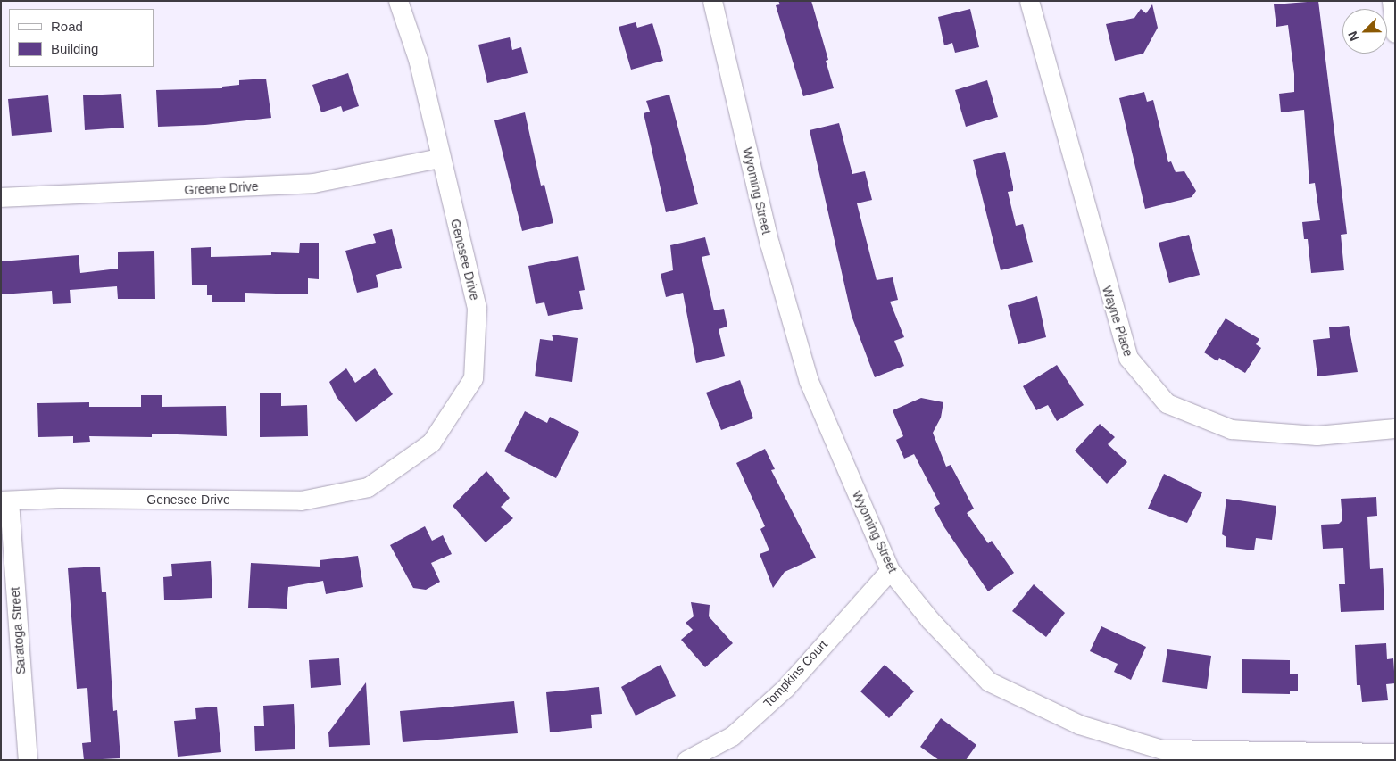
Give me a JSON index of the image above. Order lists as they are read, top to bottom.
{
  "streets": {
    "street": [
      "Greene Drive",
      "Wyoming Street",
      "Genesee Drive",
      "Wayne Place",
      "Saratoga Street",
      "Tompkins Court"
    ]
  },
  "crossings": [
    ["Greene Drive", "Genesee Drive"],
    ["Wyoming Street", "Tompkins Court"],
    ["Genesee Drive", "Saratoga Street"]
  ],
  "legend": ["Road", "Building"],
  "north": "bottom left"
}
